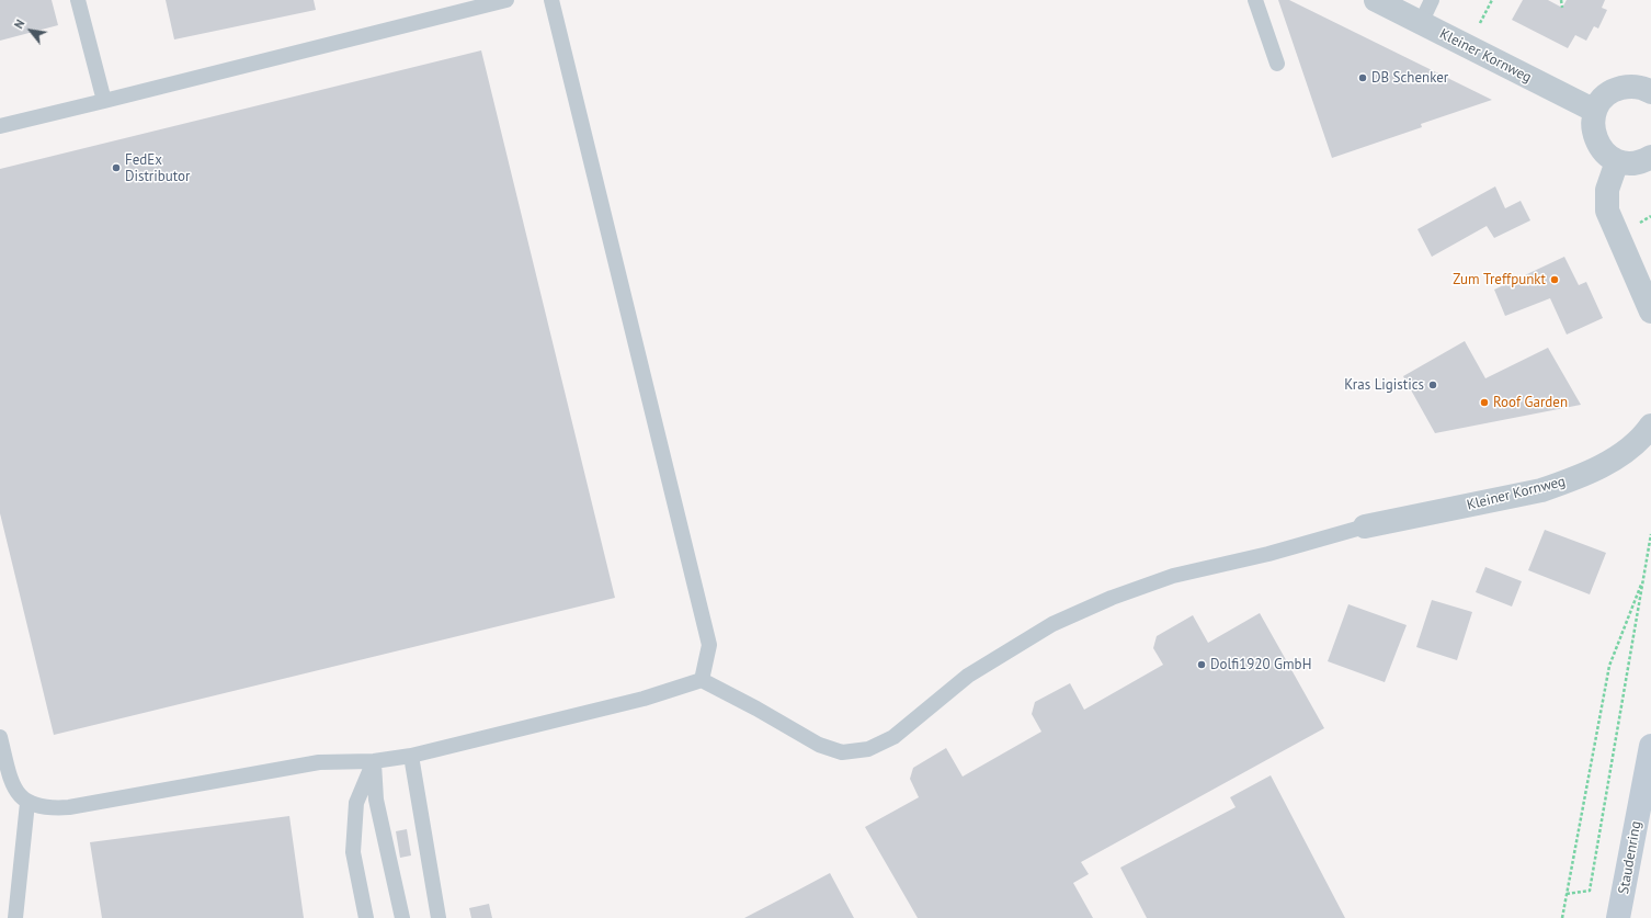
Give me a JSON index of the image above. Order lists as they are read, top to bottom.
{
  "streets": {
    "main road": ["Staudenring"],
    "street": ["Kleiner Kornweg"]
  },
  "places": [
    "DB Schenker",
    "FedEx Distributor",
    "Zum Treffpunkt",
    "Kras Ligistics",
    "Roof Garden",
    "Dolfi1920 GmbH"
  ],
  "north": "top left"
}
